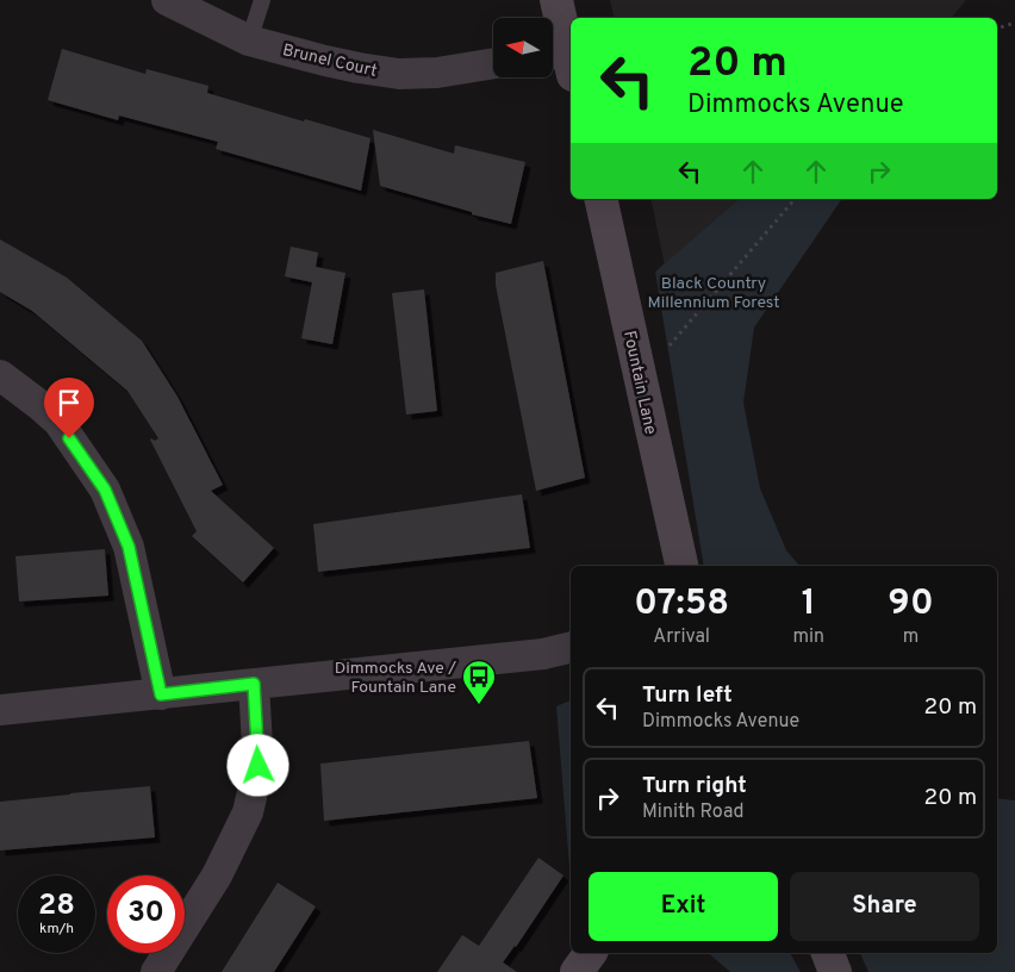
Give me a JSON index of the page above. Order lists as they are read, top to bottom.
{
  "streets": {
    "street": ["Brunel Court", "Fountain Lane"]
  },
  "parks": ["Black Country Millennium Forest"],
  "places": {
    "bus stop": ["Dimmocks Ave / Fountain Lane"]
  },
  "north": "left",
  "page": {
    "turn": ["20 m", "Dimmocks Avenue"],
    "eta": [
      "07:58",
      "Arrival",
      "1",
      "min",
      "90",
      "m"
    ],
    "list": [
      {
        "name": "Turn left",
        "note": "Dimmocks Avenue",
        "value": "20 m"
      },
      {
        "name": "Turn right",
        "note": "Minith Road",
        "value": "20 m"
      }
    ],
    "buttons": ["Exit", "Share"],
    "speed": "28 km/h",
    "limit": "30"
  }
}
